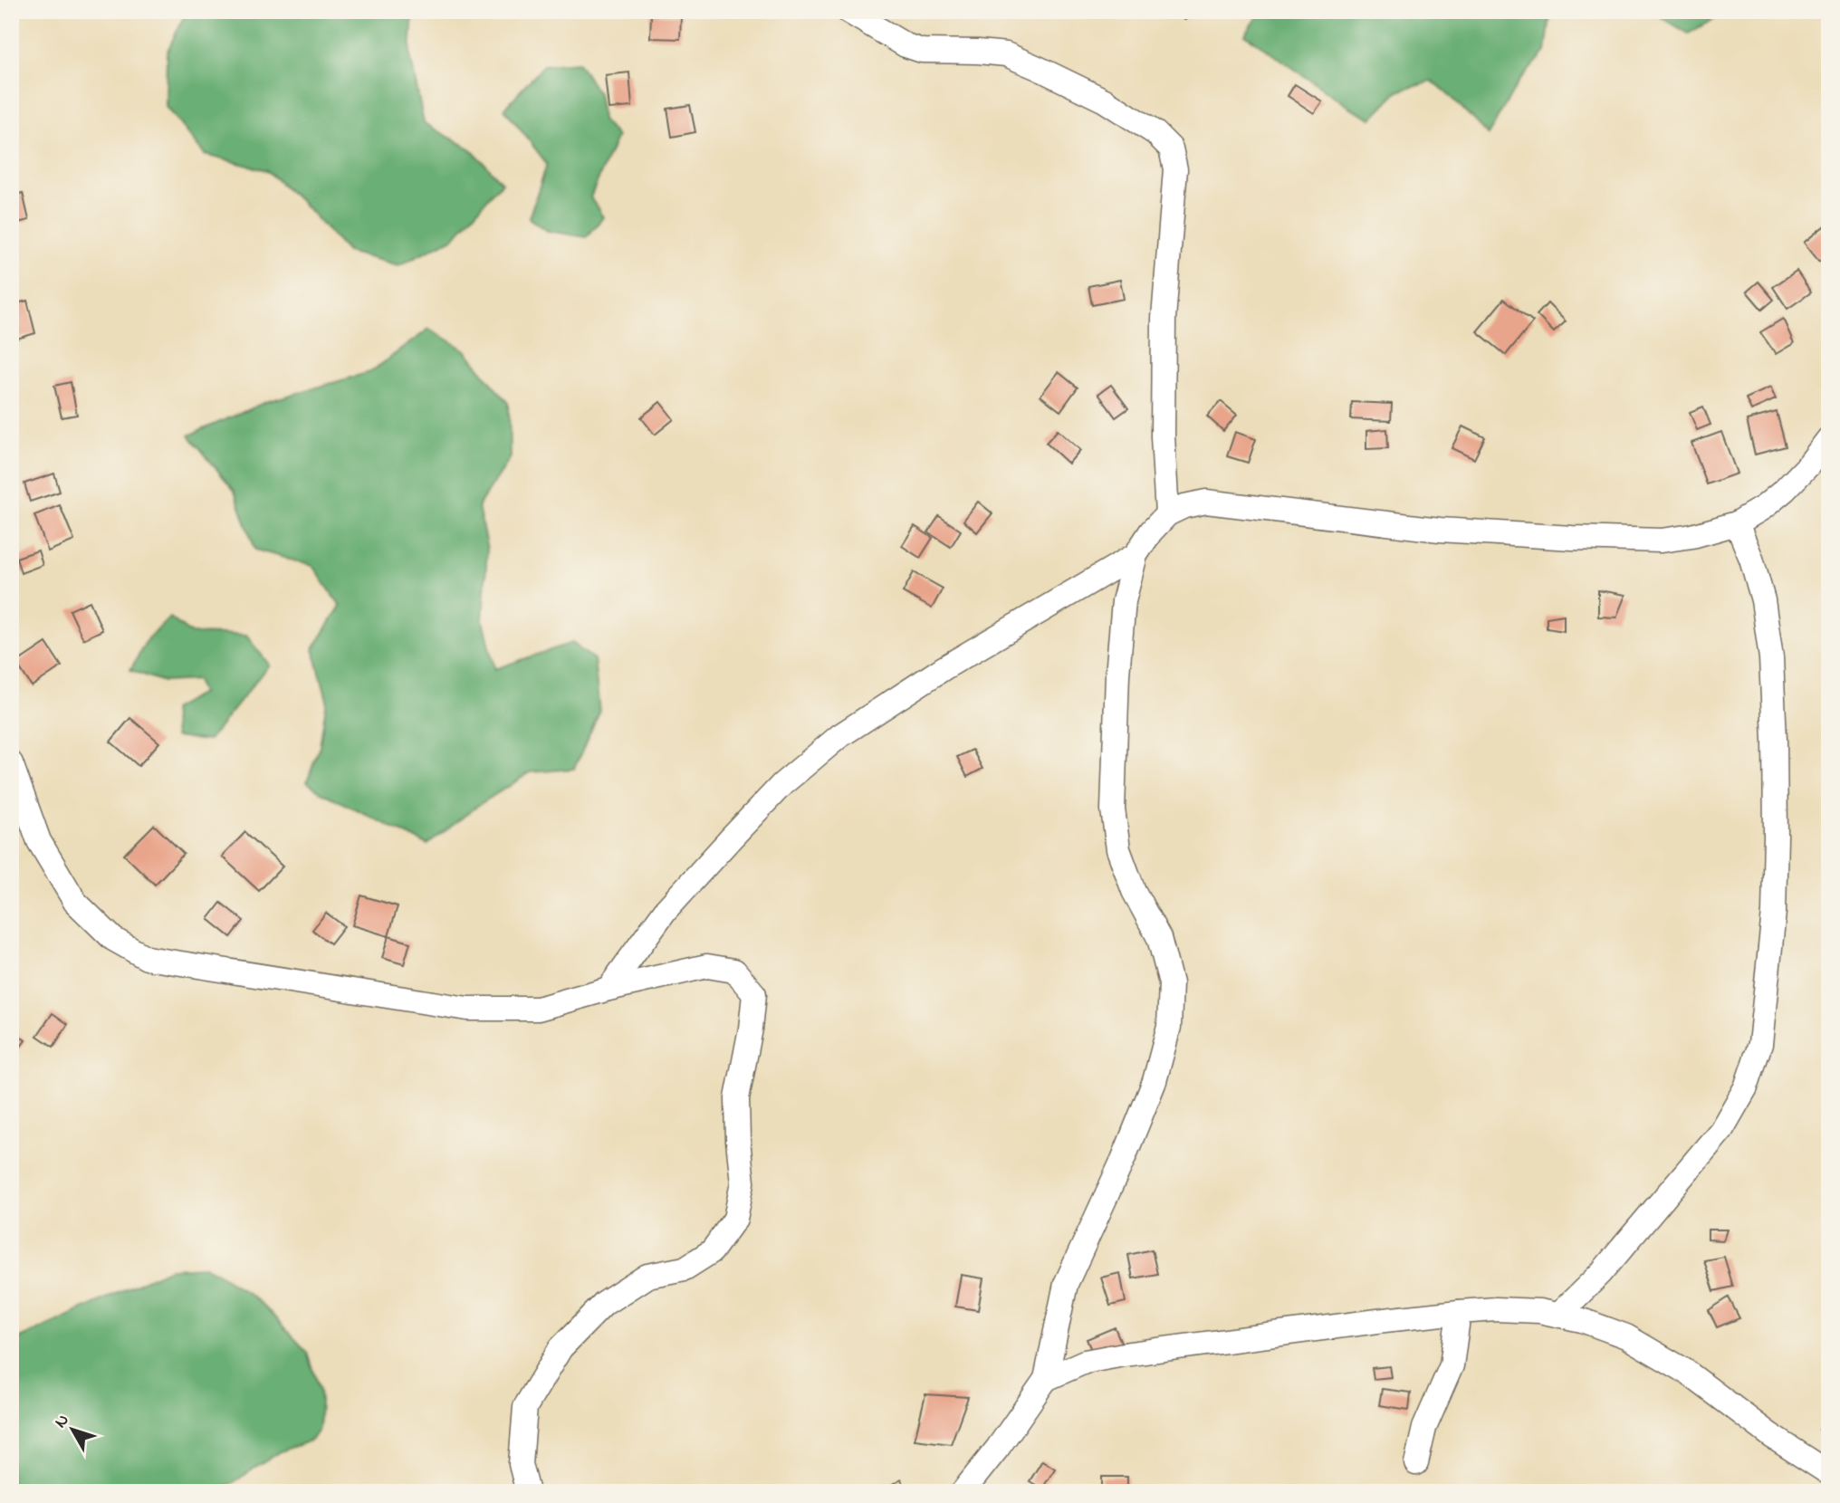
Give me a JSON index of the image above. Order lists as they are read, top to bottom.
{
  "north": "top left"
}
